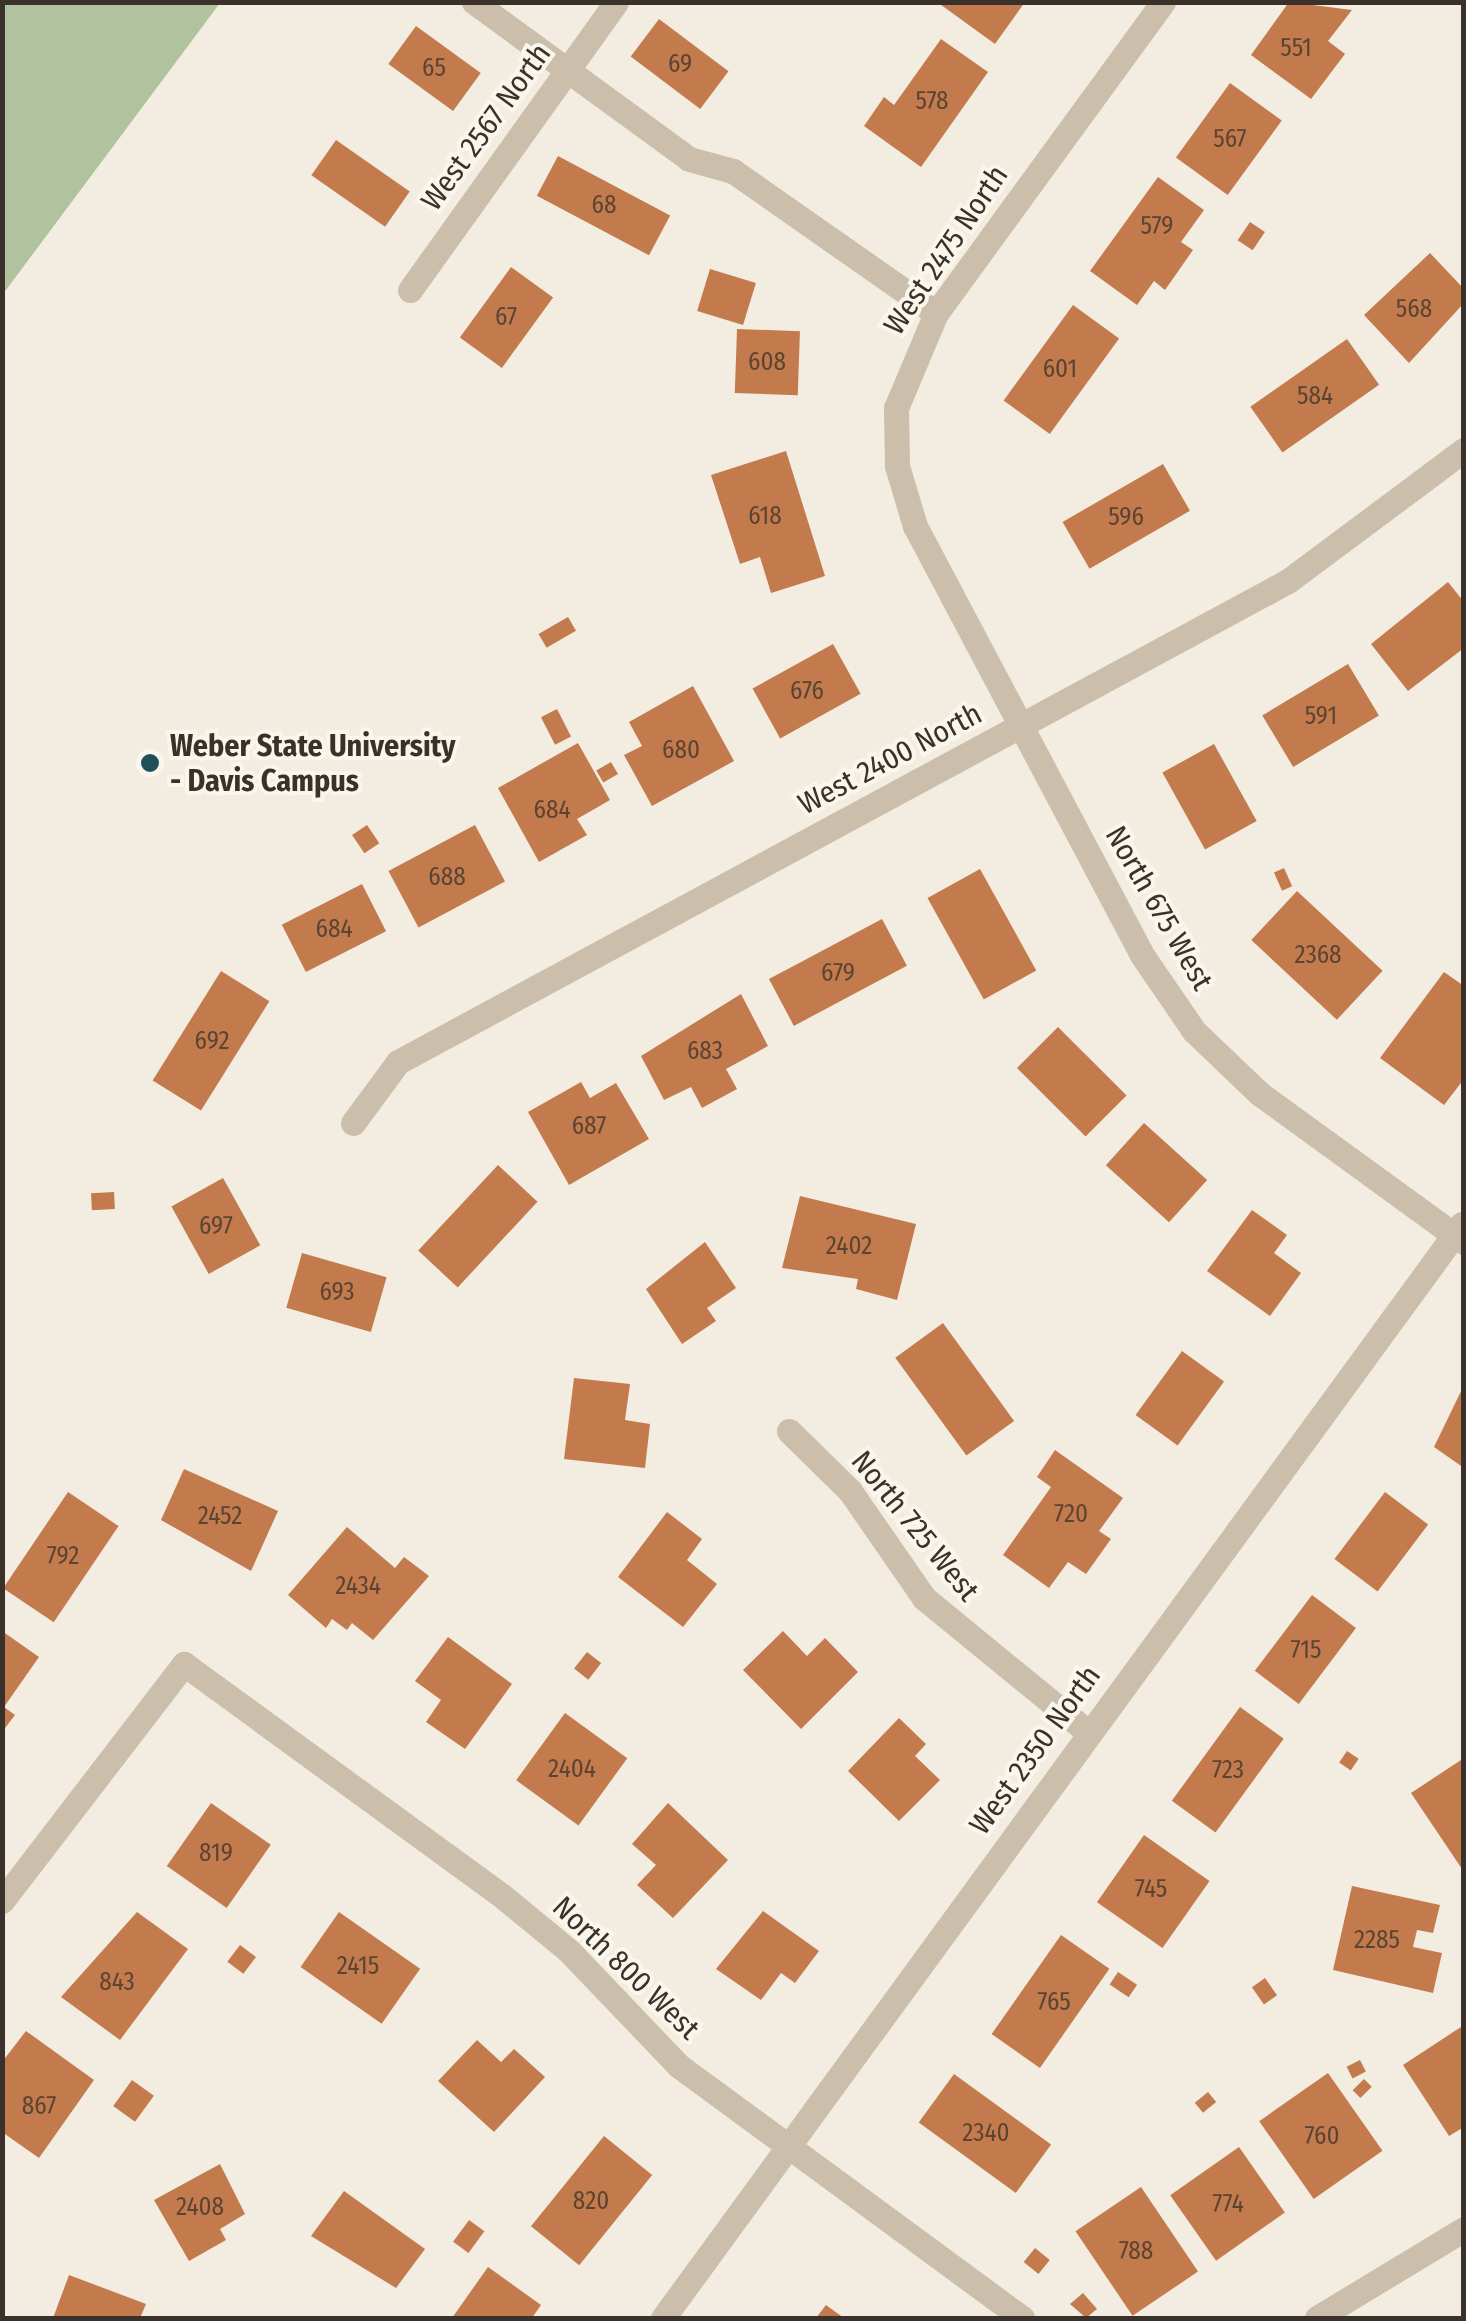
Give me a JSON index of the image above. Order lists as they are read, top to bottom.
{
  "streets": {
    "street": [
      "West 2567 North",
      "West 2475 North",
      "West 2400 North",
      "North 675 West",
      "North 725 West",
      "West 2350 North",
      "North 800 West"
    ]
  },
  "crossings": [
    ["West 2475 North", "West 2400 North"],
    ["West 2475 North", "North 675 West"],
    ["West 2400 North", "North 675 West"],
    ["North 675 West", "West 2350 North"],
    ["North 725 West", "West 2350 North"],
    ["West 2350 North", "North 800 West"]
  ],
  "places": ["Weber State University - Davis Campus"],
  "house_numbers": [
    "551",
    "69",
    "65",
    "578",
    "567",
    "68",
    "579",
    "568",
    "67",
    "608",
    "601",
    "584",
    "618",
    "596",
    "676",
    "591",
    "680",
    "684",
    "688",
    "684",
    "2368",
    "679",
    "692",
    "683",
    "687",
    "697",
    "2402",
    "693",
    "720",
    "2452",
    "792",
    "2434",
    "715",
    "2404",
    "723",
    "819",
    "745",
    "2285",
    "2415",
    "843",
    "765",
    "867",
    "2340",
    "760",
    "820",
    "774",
    "2408",
    "788"
  ]
}
